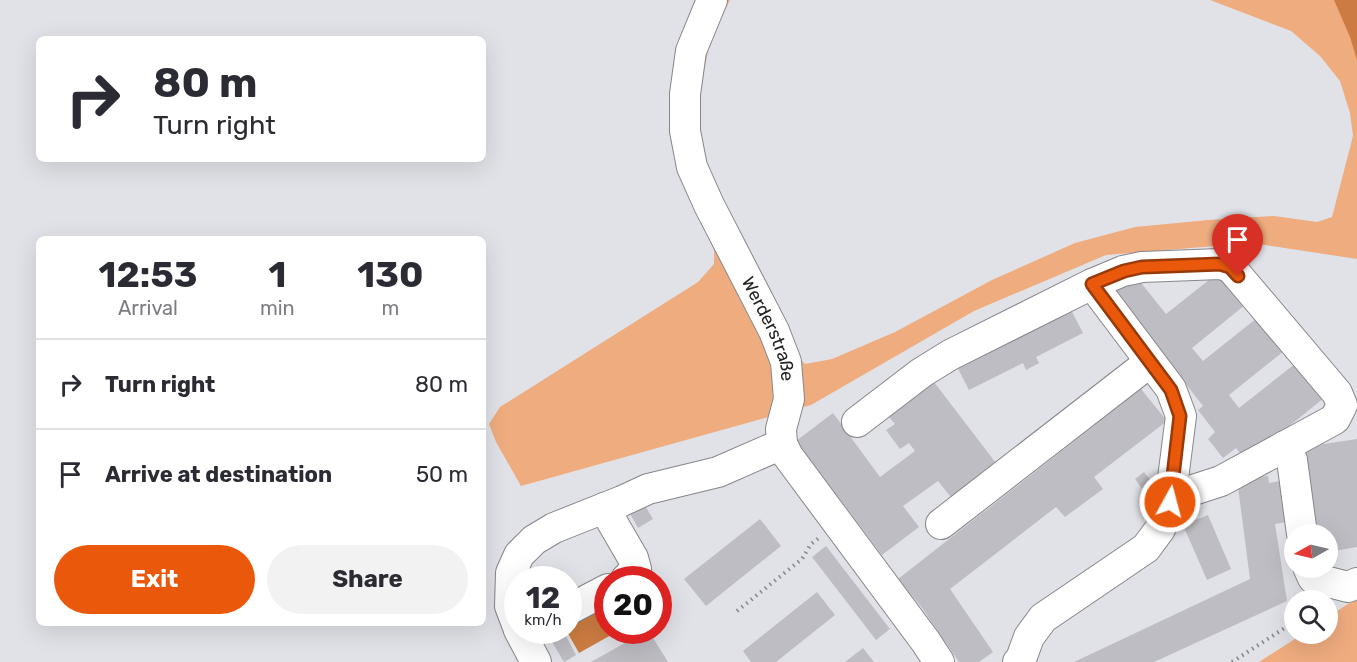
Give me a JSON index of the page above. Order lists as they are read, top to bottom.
{
  "streets": {
    "street": ["Werderstraße"]
  },
  "north": "left",
  "page": {
    "turn": ["80 m", "Turn right"],
    "eta": [
      "12:53",
      "Arrival",
      "1",
      "min",
      "130",
      "m"
    ],
    "list": [
      {
        "name": "Turn right",
        "value": "80 m"
      },
      {
        "name": "Arrive at destination",
        "value": "50 m"
      }
    ],
    "buttons": ["Exit", "Share"],
    "speed": "12 km/h",
    "limit": "20"
  }
}
